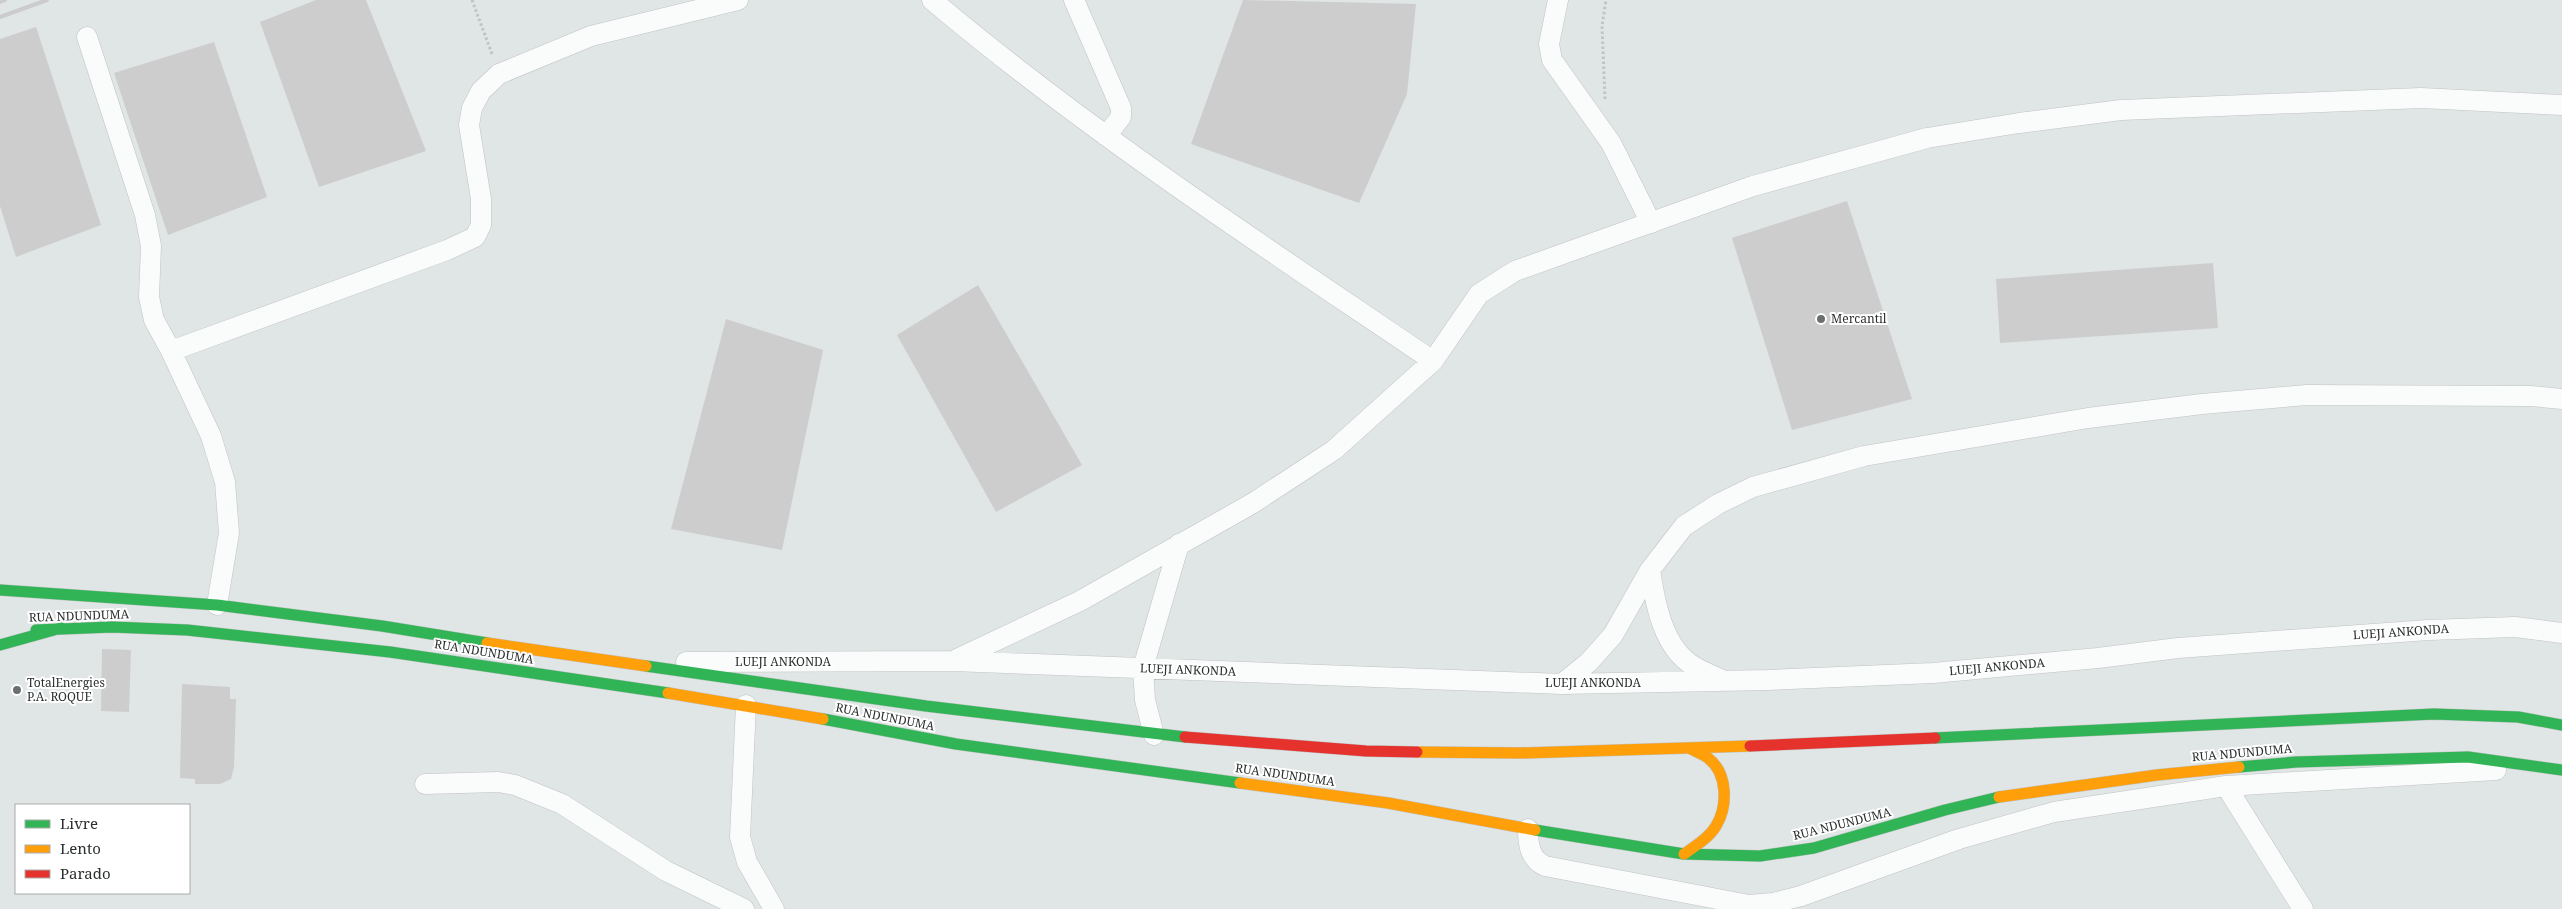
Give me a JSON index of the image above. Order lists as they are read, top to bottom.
{
  "streets": {
    "main road": ["RUA NDUNDUMA"],
    "street": ["LUEJI ANKONDA"]
  },
  "crossings": [
    ["RUA NDUNDUMA", "LUEJI ANKONDA"]
  ],
  "places": ["Mercantil", "TotalEnergies P.A. ROQUE"],
  "legend": ["Livre", "Lento", "Parado"]
}
